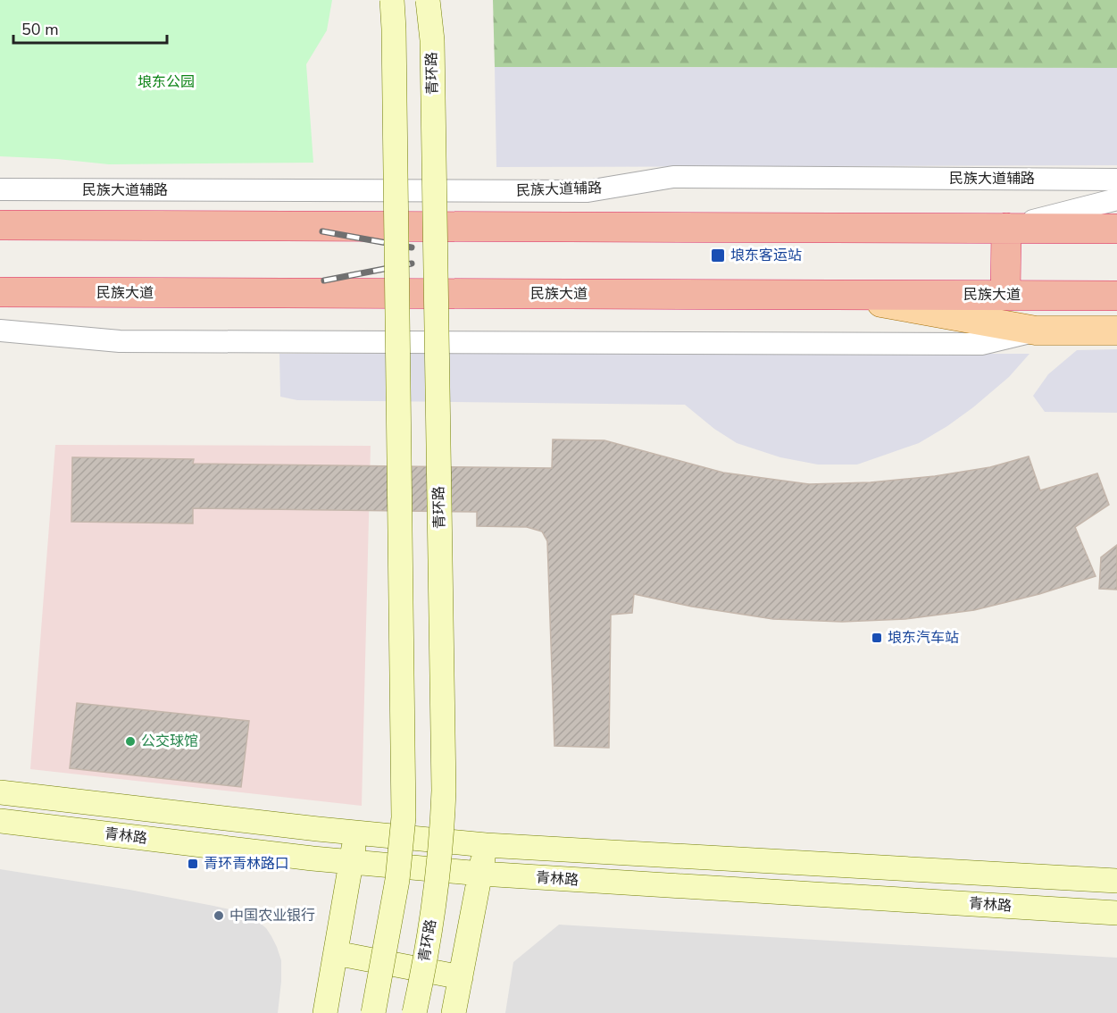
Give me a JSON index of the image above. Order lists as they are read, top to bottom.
{
  "streets": {
    "highway": ["民族大道"],
    "main road": ["青环路", "青林路"],
    "street": ["民族大道辅路"]
  },
  "parks": ["埌东公园"],
  "places": {
    "transit": ["埌东客运站", "埌东汽车站", "青环青林路口"],
    "other": ["公交球馆", "中国农业银行"]
  },
  "scale_bar": "50 m"
}
